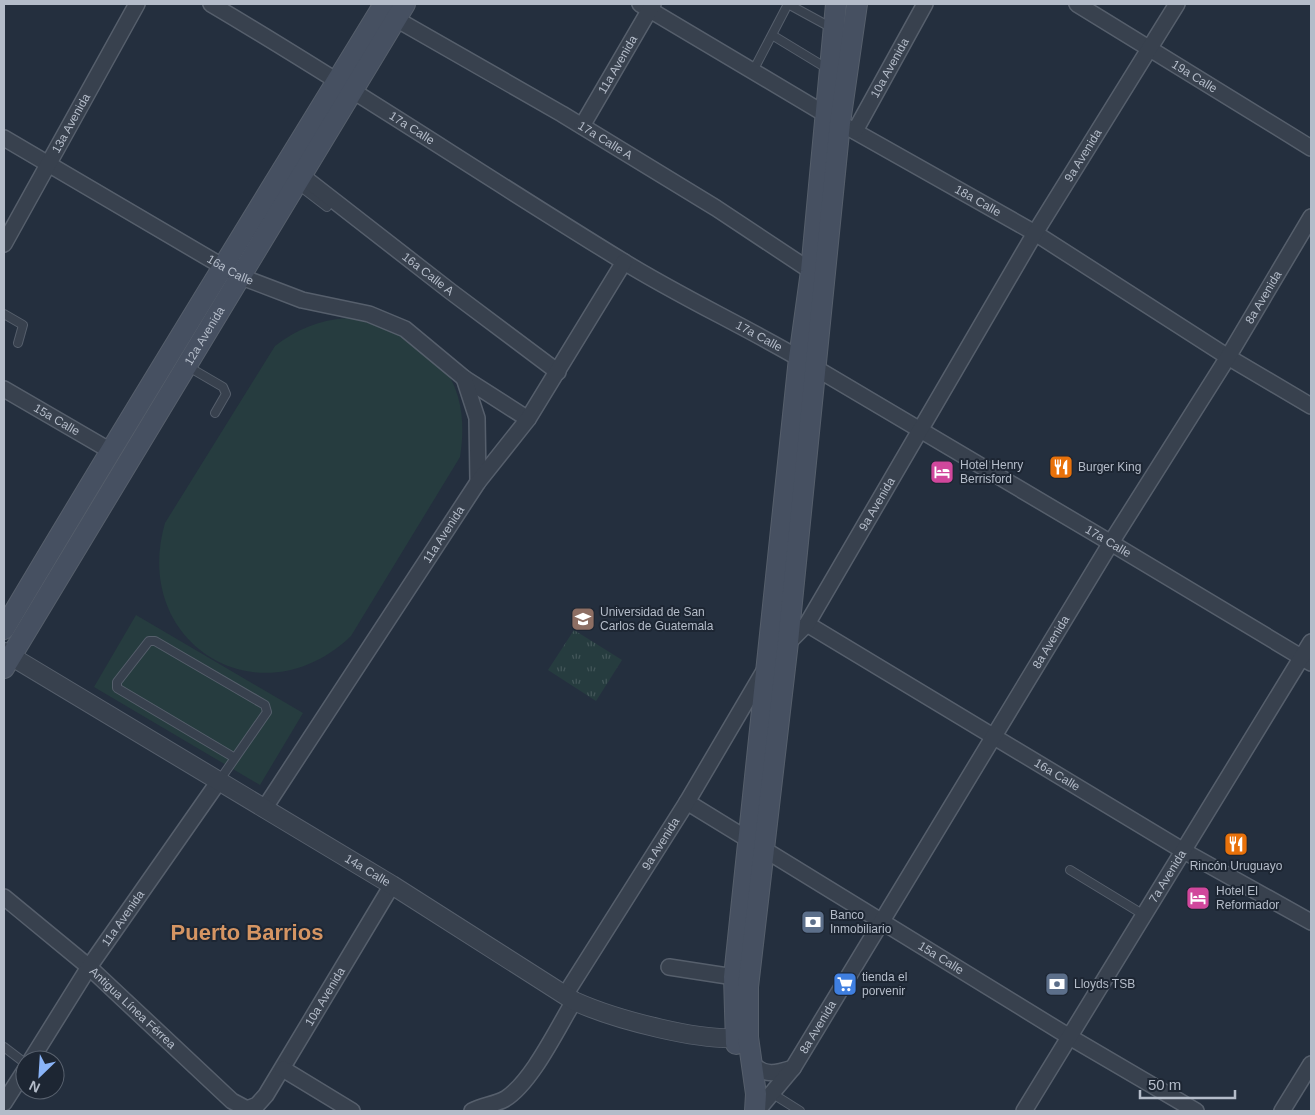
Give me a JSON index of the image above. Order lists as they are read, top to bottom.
{
  "streets": {
    "main road": ["8a Avenida", "12a Avenida"],
    "street": [
      "11a Avenida",
      "10a Avenida",
      "19a Calle",
      "13a Avenida",
      "17a Calle",
      "17a Calle A",
      "9a Avenida",
      "18a Calle",
      "16a Calle",
      "16a Calle A",
      "15a Calle",
      "14a Calle",
      "7a Avenida",
      "Antigua Línea Férrea"
    ]
  },
  "crossings": [
    ["11a Avenida", "17a Calle"],
    ["11a Avenida", "17a Calle A"],
    ["11a Avenida", "18a Calle"],
    ["11a Avenida", "16a Calle"],
    ["11a Avenida", "16a Calle A"],
    ["11a Avenida", "14a Calle"],
    ["11a Avenida", "Antigua Línea Férrea"],
    ["10a Avenida", "18a Calle"],
    ["10a Avenida", "14a Calle"],
    ["10a Avenida", "Antigua Línea Férrea"],
    ["19a Calle", "9a Avenida"],
    ["13a Avenida", "16a Calle"],
    ["17a Calle", "9a Avenida"],
    ["17a Calle", "8a Avenida"],
    ["17a Calle", "12a Avenida"],
    ["17a Calle", "7a Avenida"],
    ["17a Calle A", "12a Avenida"],
    ["9a Avenida", "18a Calle"],
    ["9a Avenida", "16a Calle"],
    ["9a Avenida", "15a Calle"],
    ["9a Avenida", "14a Calle"],
    ["18a Calle", "8a Avenida"],
    ["16a Calle", "8a Avenida"],
    ["16a Calle", "12a Avenida"],
    ["16a Calle", "7a Avenida"],
    ["16a Calle A", "12a Avenida"],
    ["8a Avenida", "15a Calle"],
    ["8a Avenida", "14a Calle"],
    ["12a Avenida", "15a Calle"],
    ["12a Avenida", "14a Calle"],
    ["15a Calle", "7a Avenida"]
  ],
  "districts": ["Puerto Barrios"],
  "places": {
    "restaurant": ["Burger King", "Rincón Uruguayo"],
    "hotel": ["Hotel Henry Berrisford", "Hotel El Reformador"],
    "school or university": ["Universidad de San Carlos de Guatemala"],
    "bank": ["Banco Inmobiliario", "Lloyds TSB"],
    "supermarket": ["tienda el porvenir"]
  },
  "scale_bar": "50 m",
  "north": "bottom left"
}
